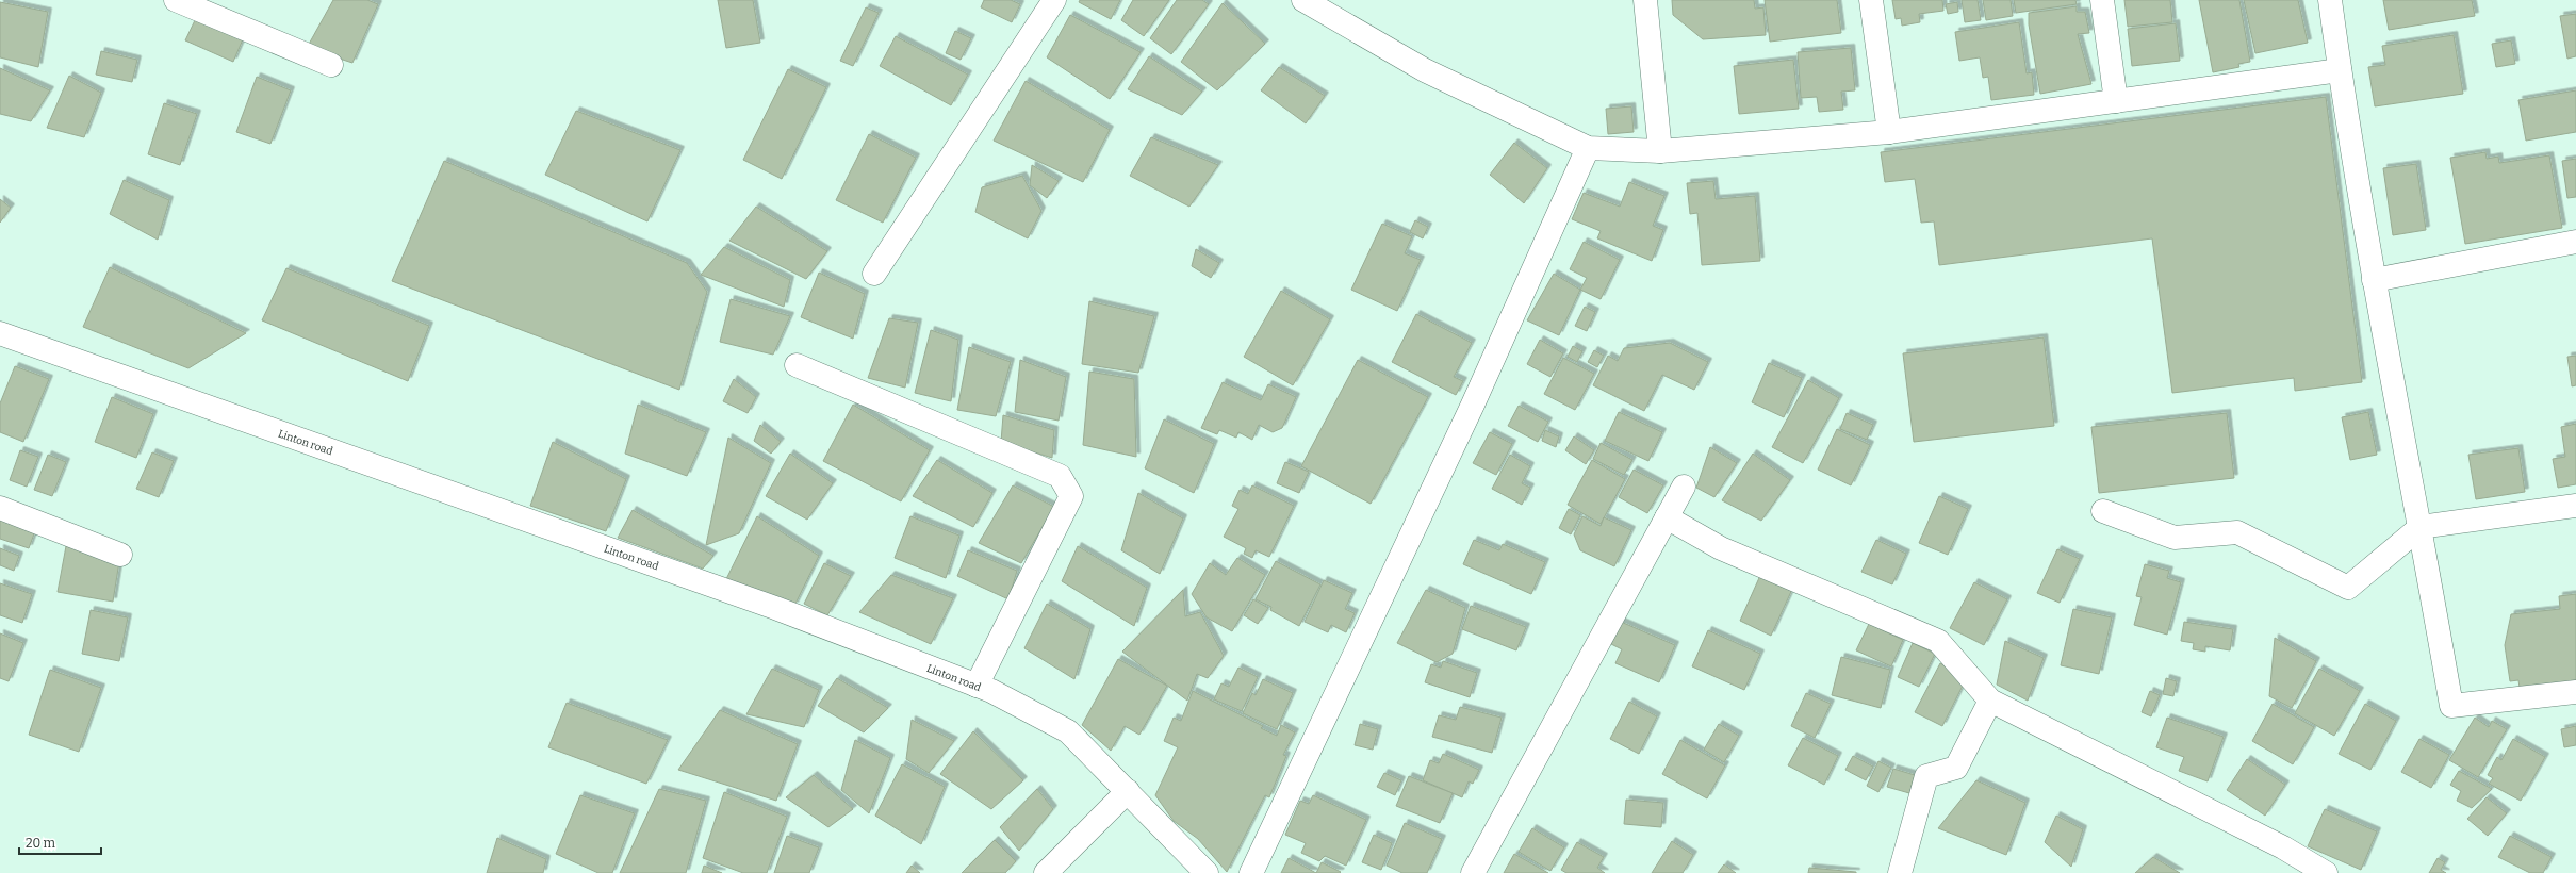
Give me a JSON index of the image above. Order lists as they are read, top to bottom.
{
  "streets": {
    "street": ["Linton road"]
  },
  "scale_bar": "20 m"
}
